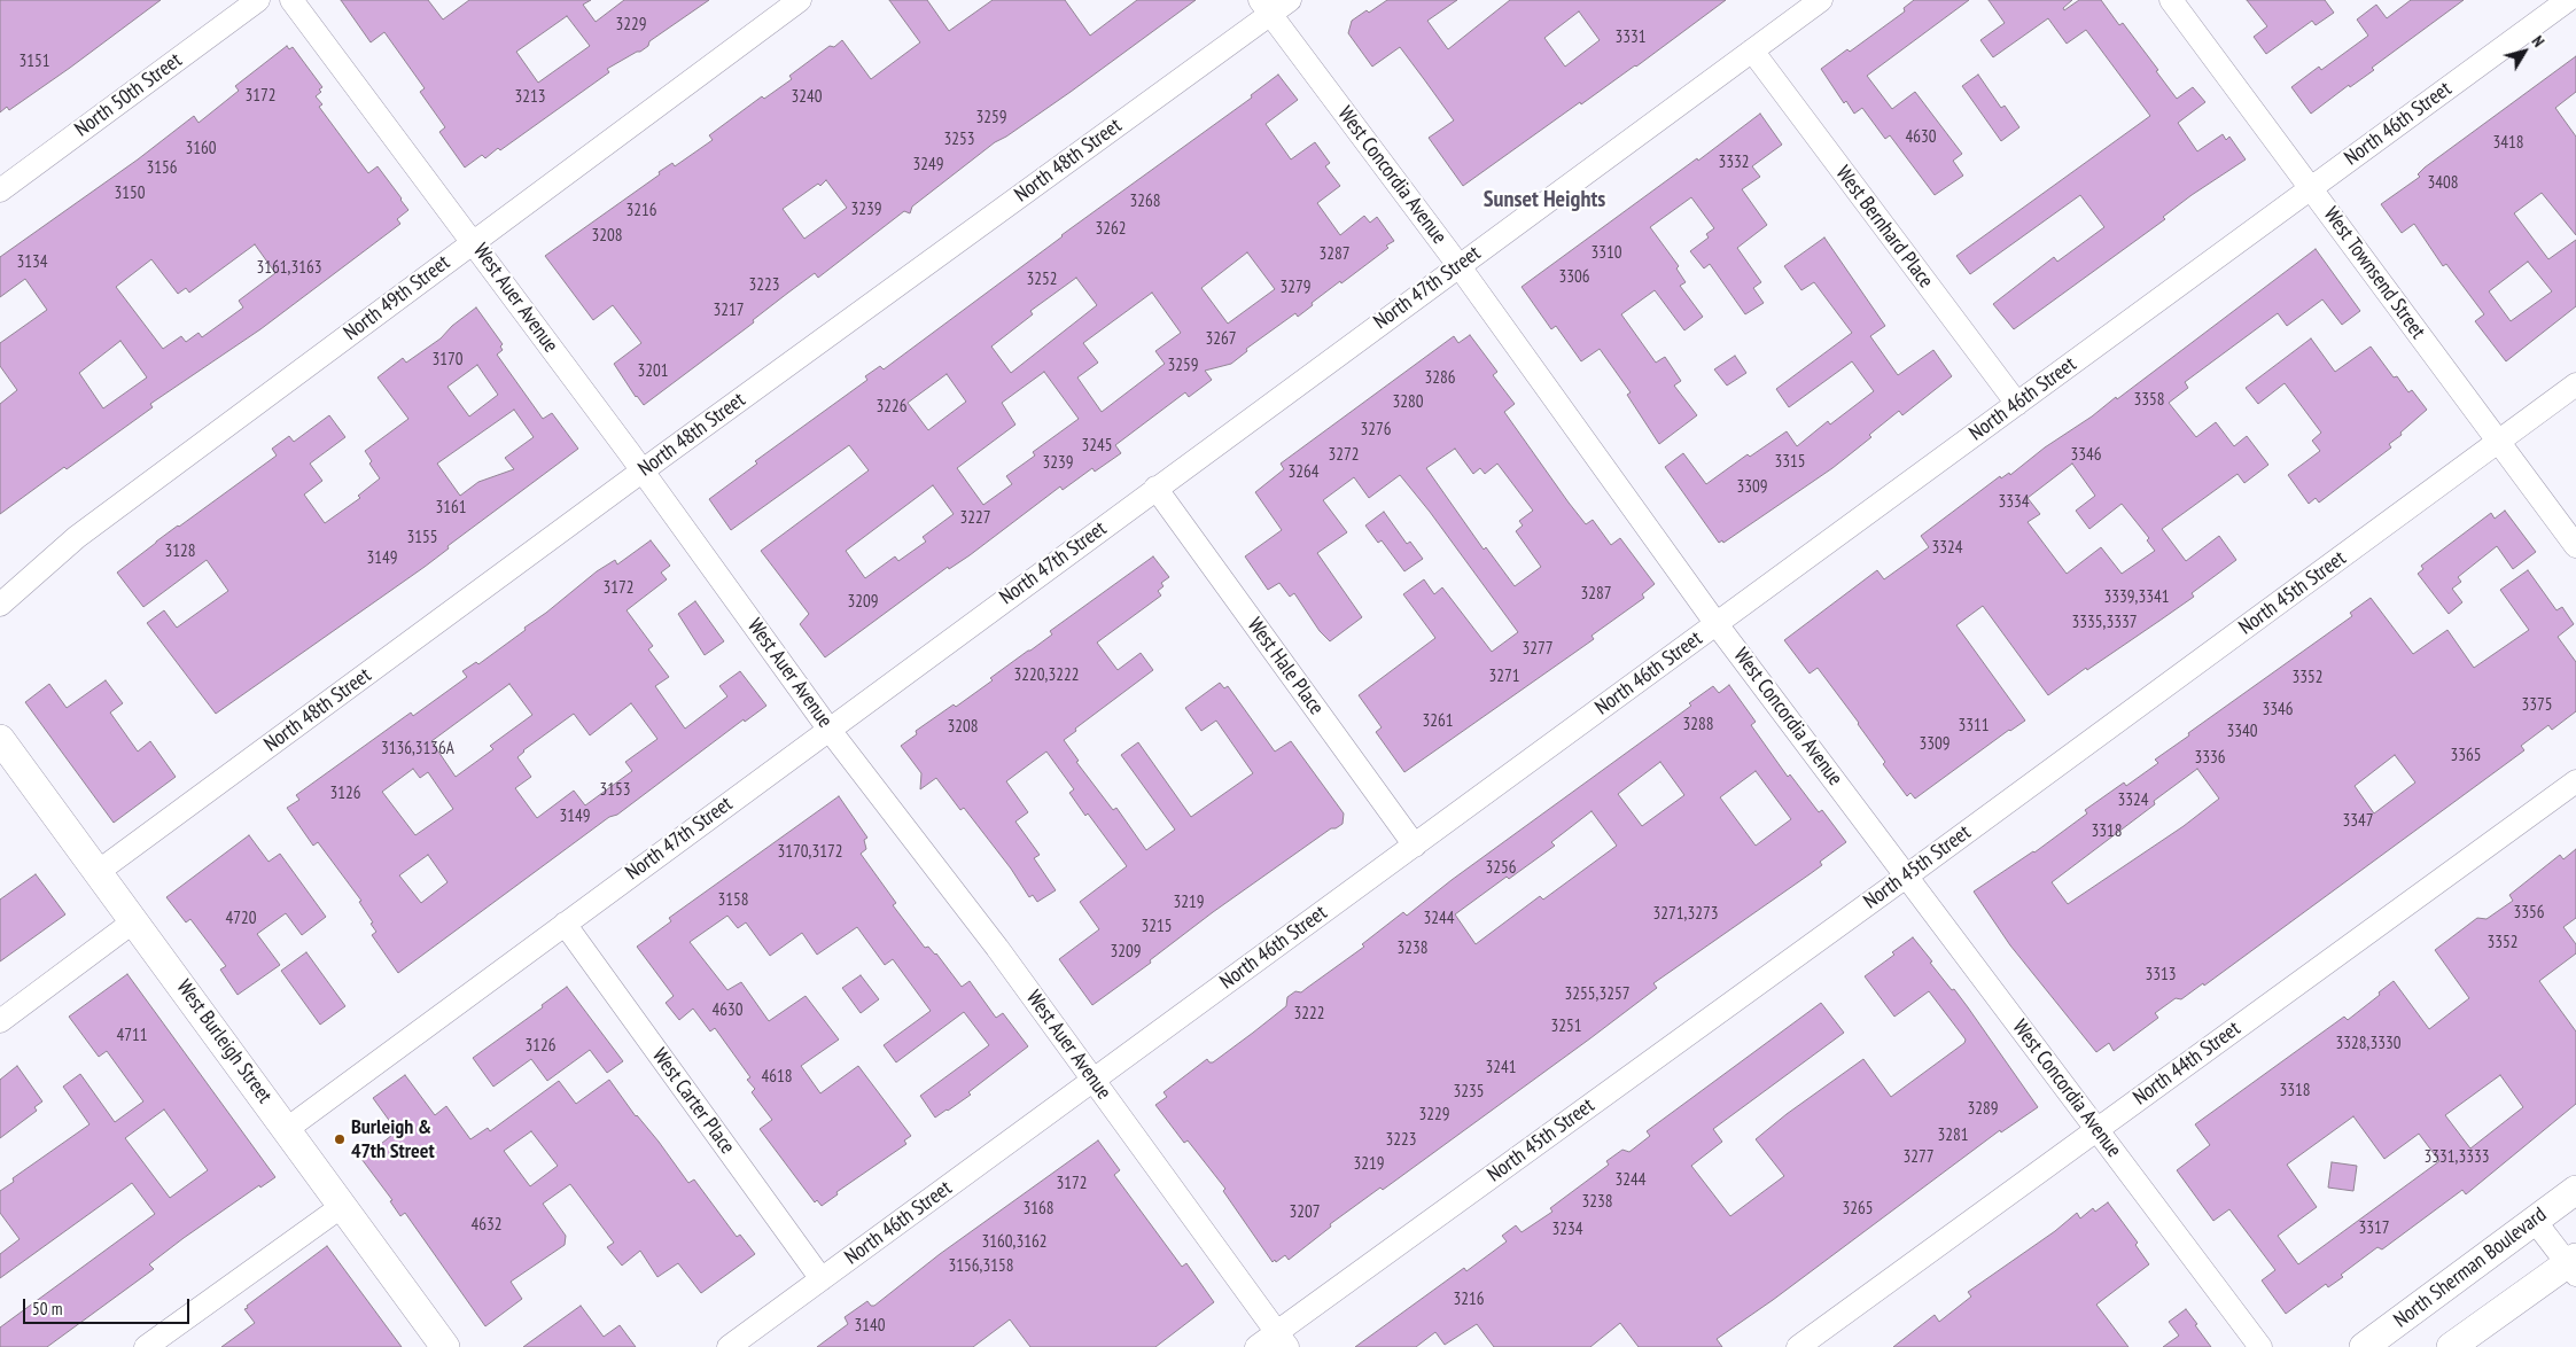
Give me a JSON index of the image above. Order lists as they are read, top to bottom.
{
  "streets": {
    "main road": ["West Burleigh Street", "North Sherman Boulevard"],
    "street": [
      "North 50th Street",
      "North 46th Street",
      "North 48th Street",
      "West Concordia Avenue",
      "West Bernhard Place",
      "West Townsend Street",
      "North 47th Street",
      "North 49th Street",
      "West Auer Avenue",
      "North 45th Street",
      "West Hale Place",
      "North 44th Street",
      "West Carter Place"
    ]
  },
  "crossings": [
    ["North 46th Street", "West Concordia Avenue"],
    ["North 46th Street", "West Bernhard Place"],
    ["North 46th Street", "West Townsend Street"],
    ["North 46th Street", "West Auer Avenue"],
    ["North 46th Street", "West Hale Place"],
    ["North 46th Street", "West Carter Place"],
    ["North 48th Street", "West Concordia Avenue"],
    ["North 48th Street", "West Auer Avenue"],
    ["North 48th Street", "West Burleigh Street"],
    ["West Concordia Avenue", "North 47th Street"],
    ["West Concordia Avenue", "North 45th Street"],
    ["West Concordia Avenue", "North 44th Street"],
    ["West Bernhard Place", "North 47th Street"],
    ["West Townsend Street", "North 45th Street"],
    ["North 47th Street", "West Auer Avenue"],
    ["North 47th Street", "West Hale Place"],
    ["North 47th Street", "West Burleigh Street"],
    ["North 47th Street", "West Carter Place"],
    ["North 49th Street", "West Auer Avenue"],
    ["West Auer Avenue", "North 45th Street"]
  ],
  "districts": ["Sunset Heights"],
  "places": ["Burleigh & 47th Street"],
  "house_numbers": [
    "3229",
    "3331",
    "3151",
    "3172",
    "3213",
    "3240",
    "3259",
    "4630",
    "3253",
    "3418",
    "3160",
    "3332",
    "3249",
    "3156",
    "3408",
    "3150",
    "3268",
    "3239",
    "3216",
    "3262",
    "3208",
    "3310",
    "3287",
    "3134",
    "3161,3163",
    "3306",
    "3252",
    "3223",
    "3279",
    "3217",
    "3267",
    "3170",
    "3259",
    "3201",
    "3286",
    "3358",
    "3280",
    "3226",
    "3276",
    "3245",
    "3272",
    "3346",
    "3315",
    "3239",
    "3264",
    "3309",
    "3334",
    "3161",
    "3227",
    "3155",
    "3324",
    "3128",
    "3149",
    "3172",
    "3287",
    "3339,3341",
    "3209",
    "3335,3337",
    "3277",
    "3220,3222",
    "3271",
    "3352",
    "3375",
    "3346",
    "3261",
    "3288",
    "3311",
    "3208",
    "3340",
    "3309",
    "3136,3136A",
    "3365",
    "3336",
    "3153",
    "3126",
    "3324",
    "3149",
    "3347",
    "3318",
    "3170,3172",
    "3256",
    "3158",
    "3219",
    "3356",
    "3271,3273",
    "4720",
    "3244",
    "3215",
    "3352",
    "3238",
    "3209",
    "3313",
    "3255,3257",
    "4630",
    "3222",
    "3251",
    "4711",
    "3328,3330",
    "3126",
    "3241",
    "4618",
    "3318",
    "3235",
    "3289",
    "3229",
    "3281",
    "3223",
    "3277",
    "3331,3333",
    "3219",
    "3244",
    "3172",
    "3238",
    "3168",
    "3265",
    "3207",
    "4632",
    "3317",
    "3234",
    "3160,3162",
    "3156,3158",
    "3216",
    "3140"
  ],
  "scale_bar": "50 m",
  "north": "top right"
}
